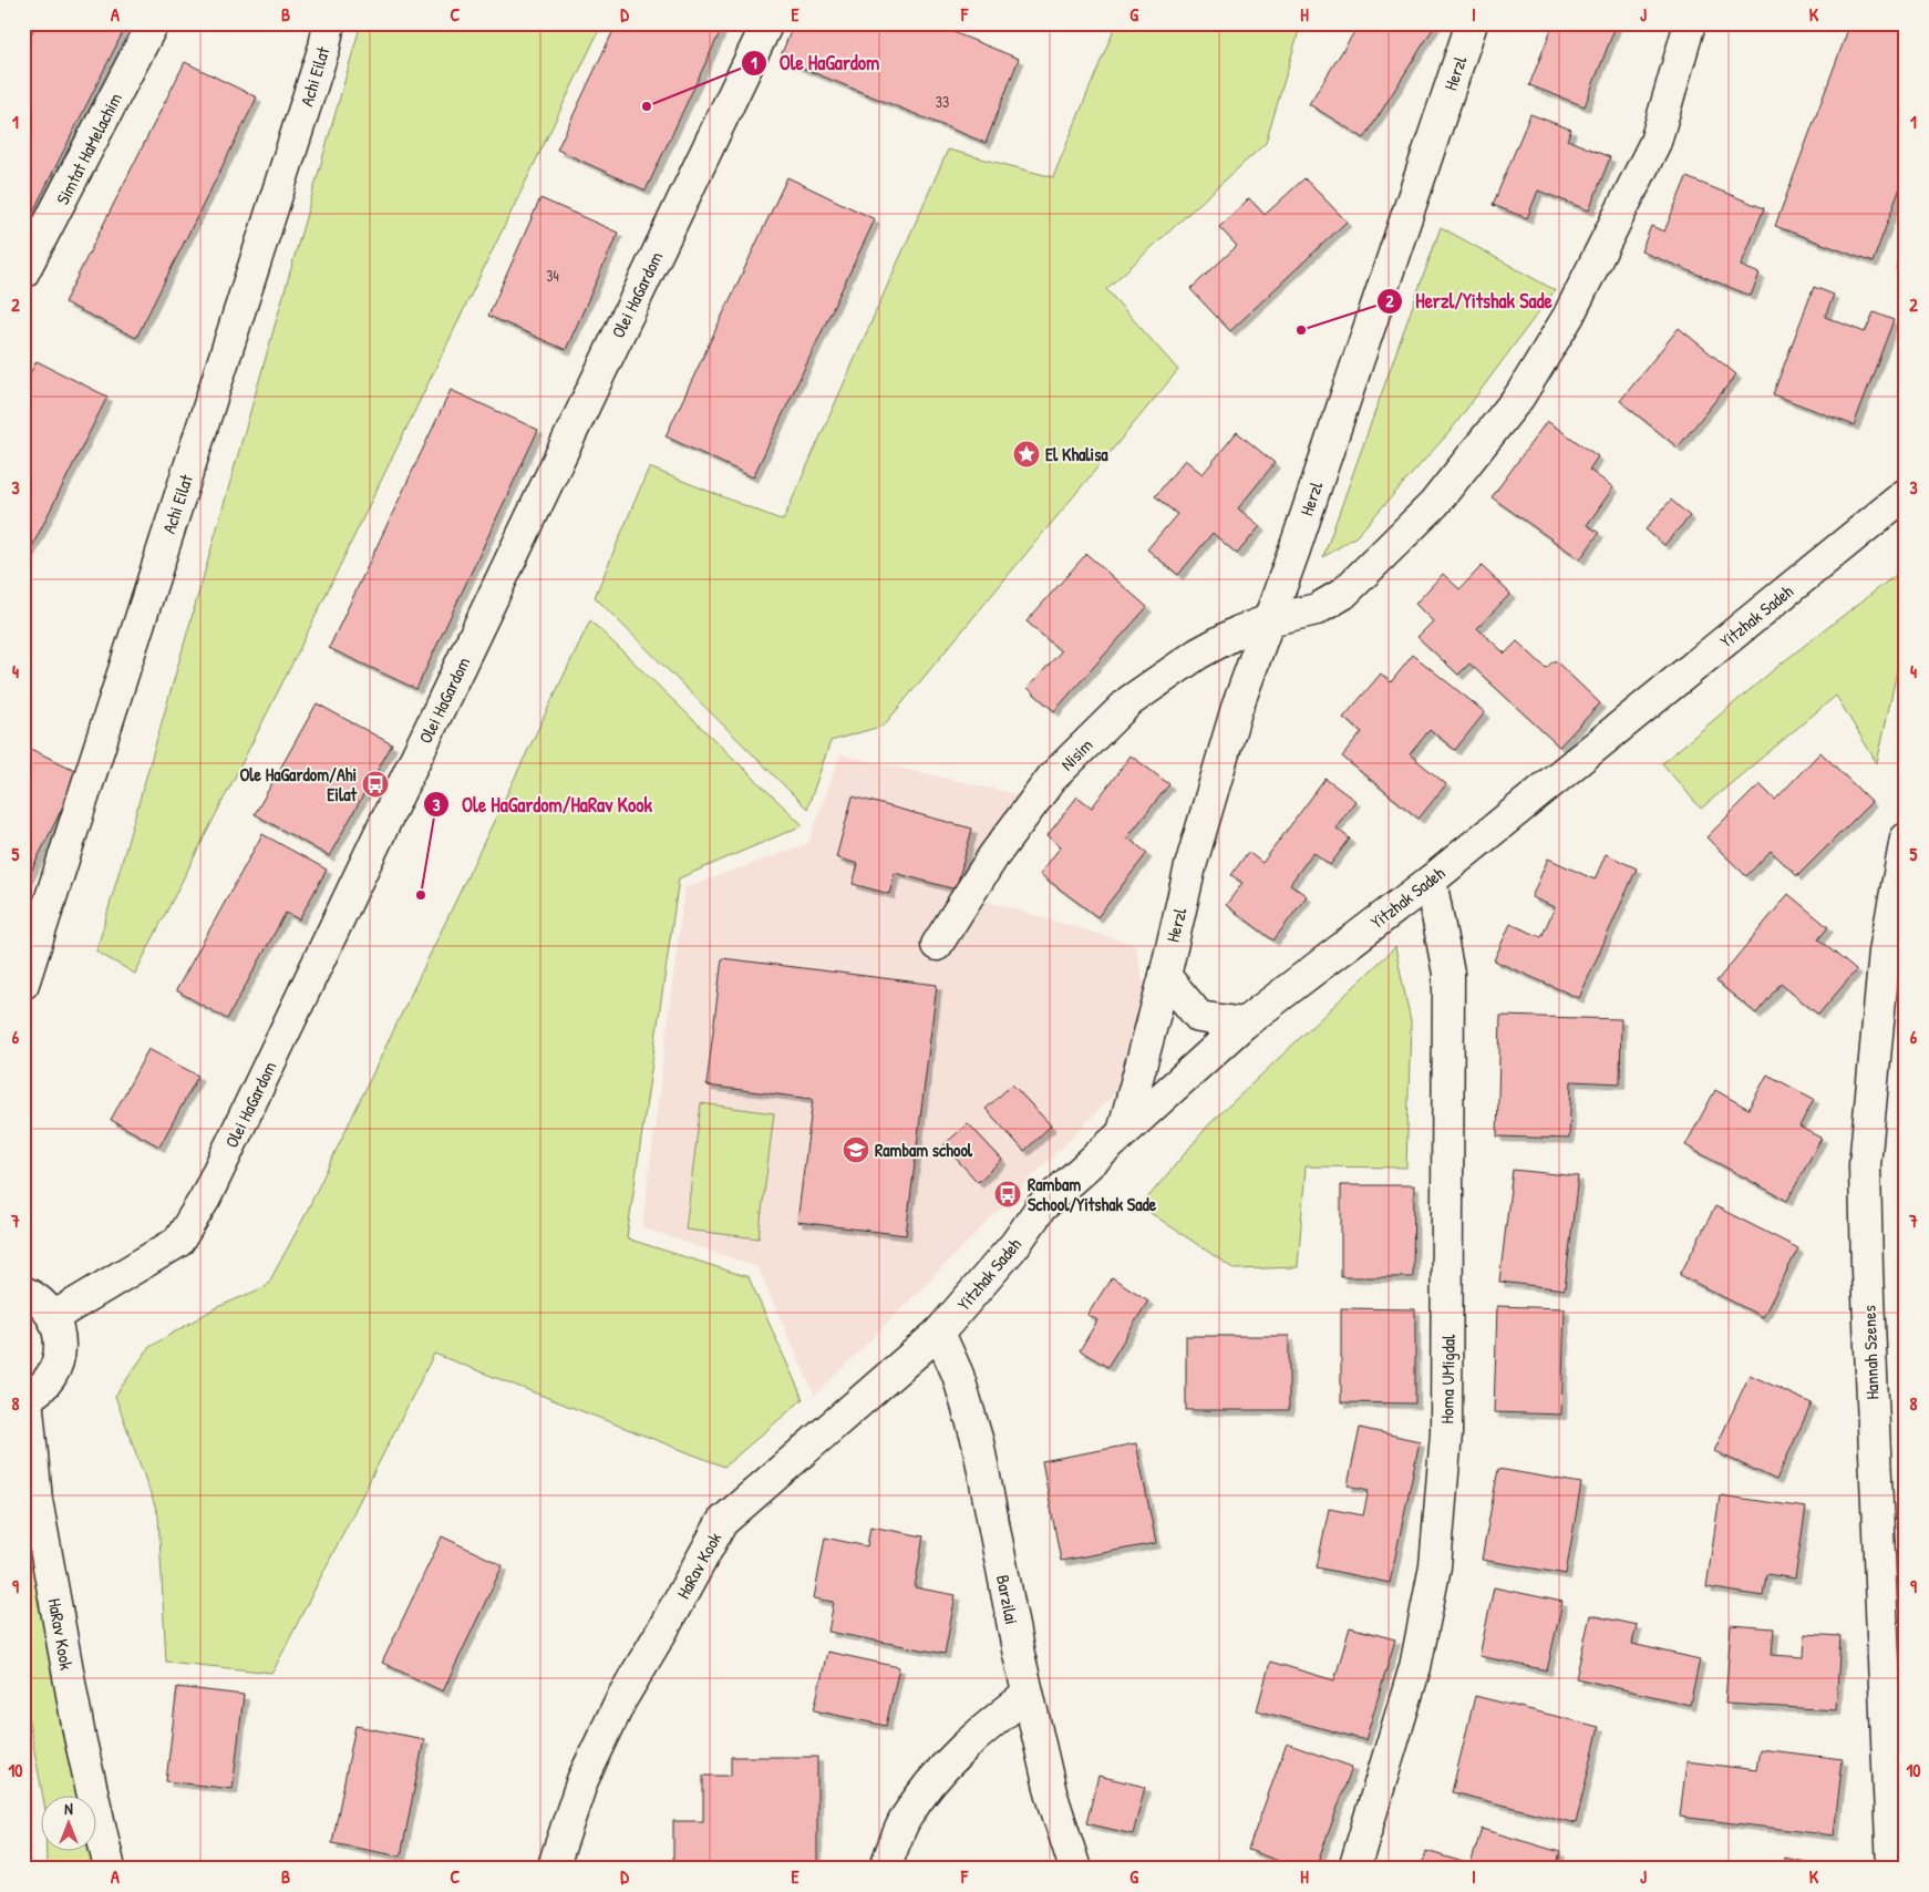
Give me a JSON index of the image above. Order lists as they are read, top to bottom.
{
  "streets": {
    "street": [
      "Herzl",
      "Achi Eilat",
      "Simtat HaMelachim",
      "Olei HaGardom",
      "Yitzhak Sadeh",
      "Nisim",
      "Hannah Szenes",
      "Homa UMigdal",
      "HaRav Kook",
      "Barzilai"
    ]
  },
  "crossings": [
    ["Herzl", "Yitzhak Sadeh"],
    ["Herzl", "Nisim"],
    ["Yitzhak Sadeh", "Homa UMigdal"],
    ["Yitzhak Sadeh", "HaRav Kook"],
    ["Yitzhak Sadeh", "Barzilai"],
    ["HaRav Kook", "Barzilai"]
  ],
  "places": {
    "other": ["Ole HaGardom", "Herzl/Yitshak Sade", "Ole HaGardom/HaRav Kook"],
    "place": ["El Khalisa"],
    "bus stop": ["Ole HaGardom/Ahi Eilat", "Rambam School/Yitshak Sade"],
    "school or university": ["Rambam school"]
  },
  "house_numbers": ["33", "34"],
  "north": "top",
  "grid": {
    "columns": [
      "A",
      "B",
      "C",
      "D",
      "E",
      "F",
      "G",
      "H",
      "I",
      "J",
      "K"
    ],
    "rows": [
      "1",
      "2",
      "3",
      "4",
      "5",
      "6",
      "7",
      "8",
      "9",
      "10"
    ]
  }
}
